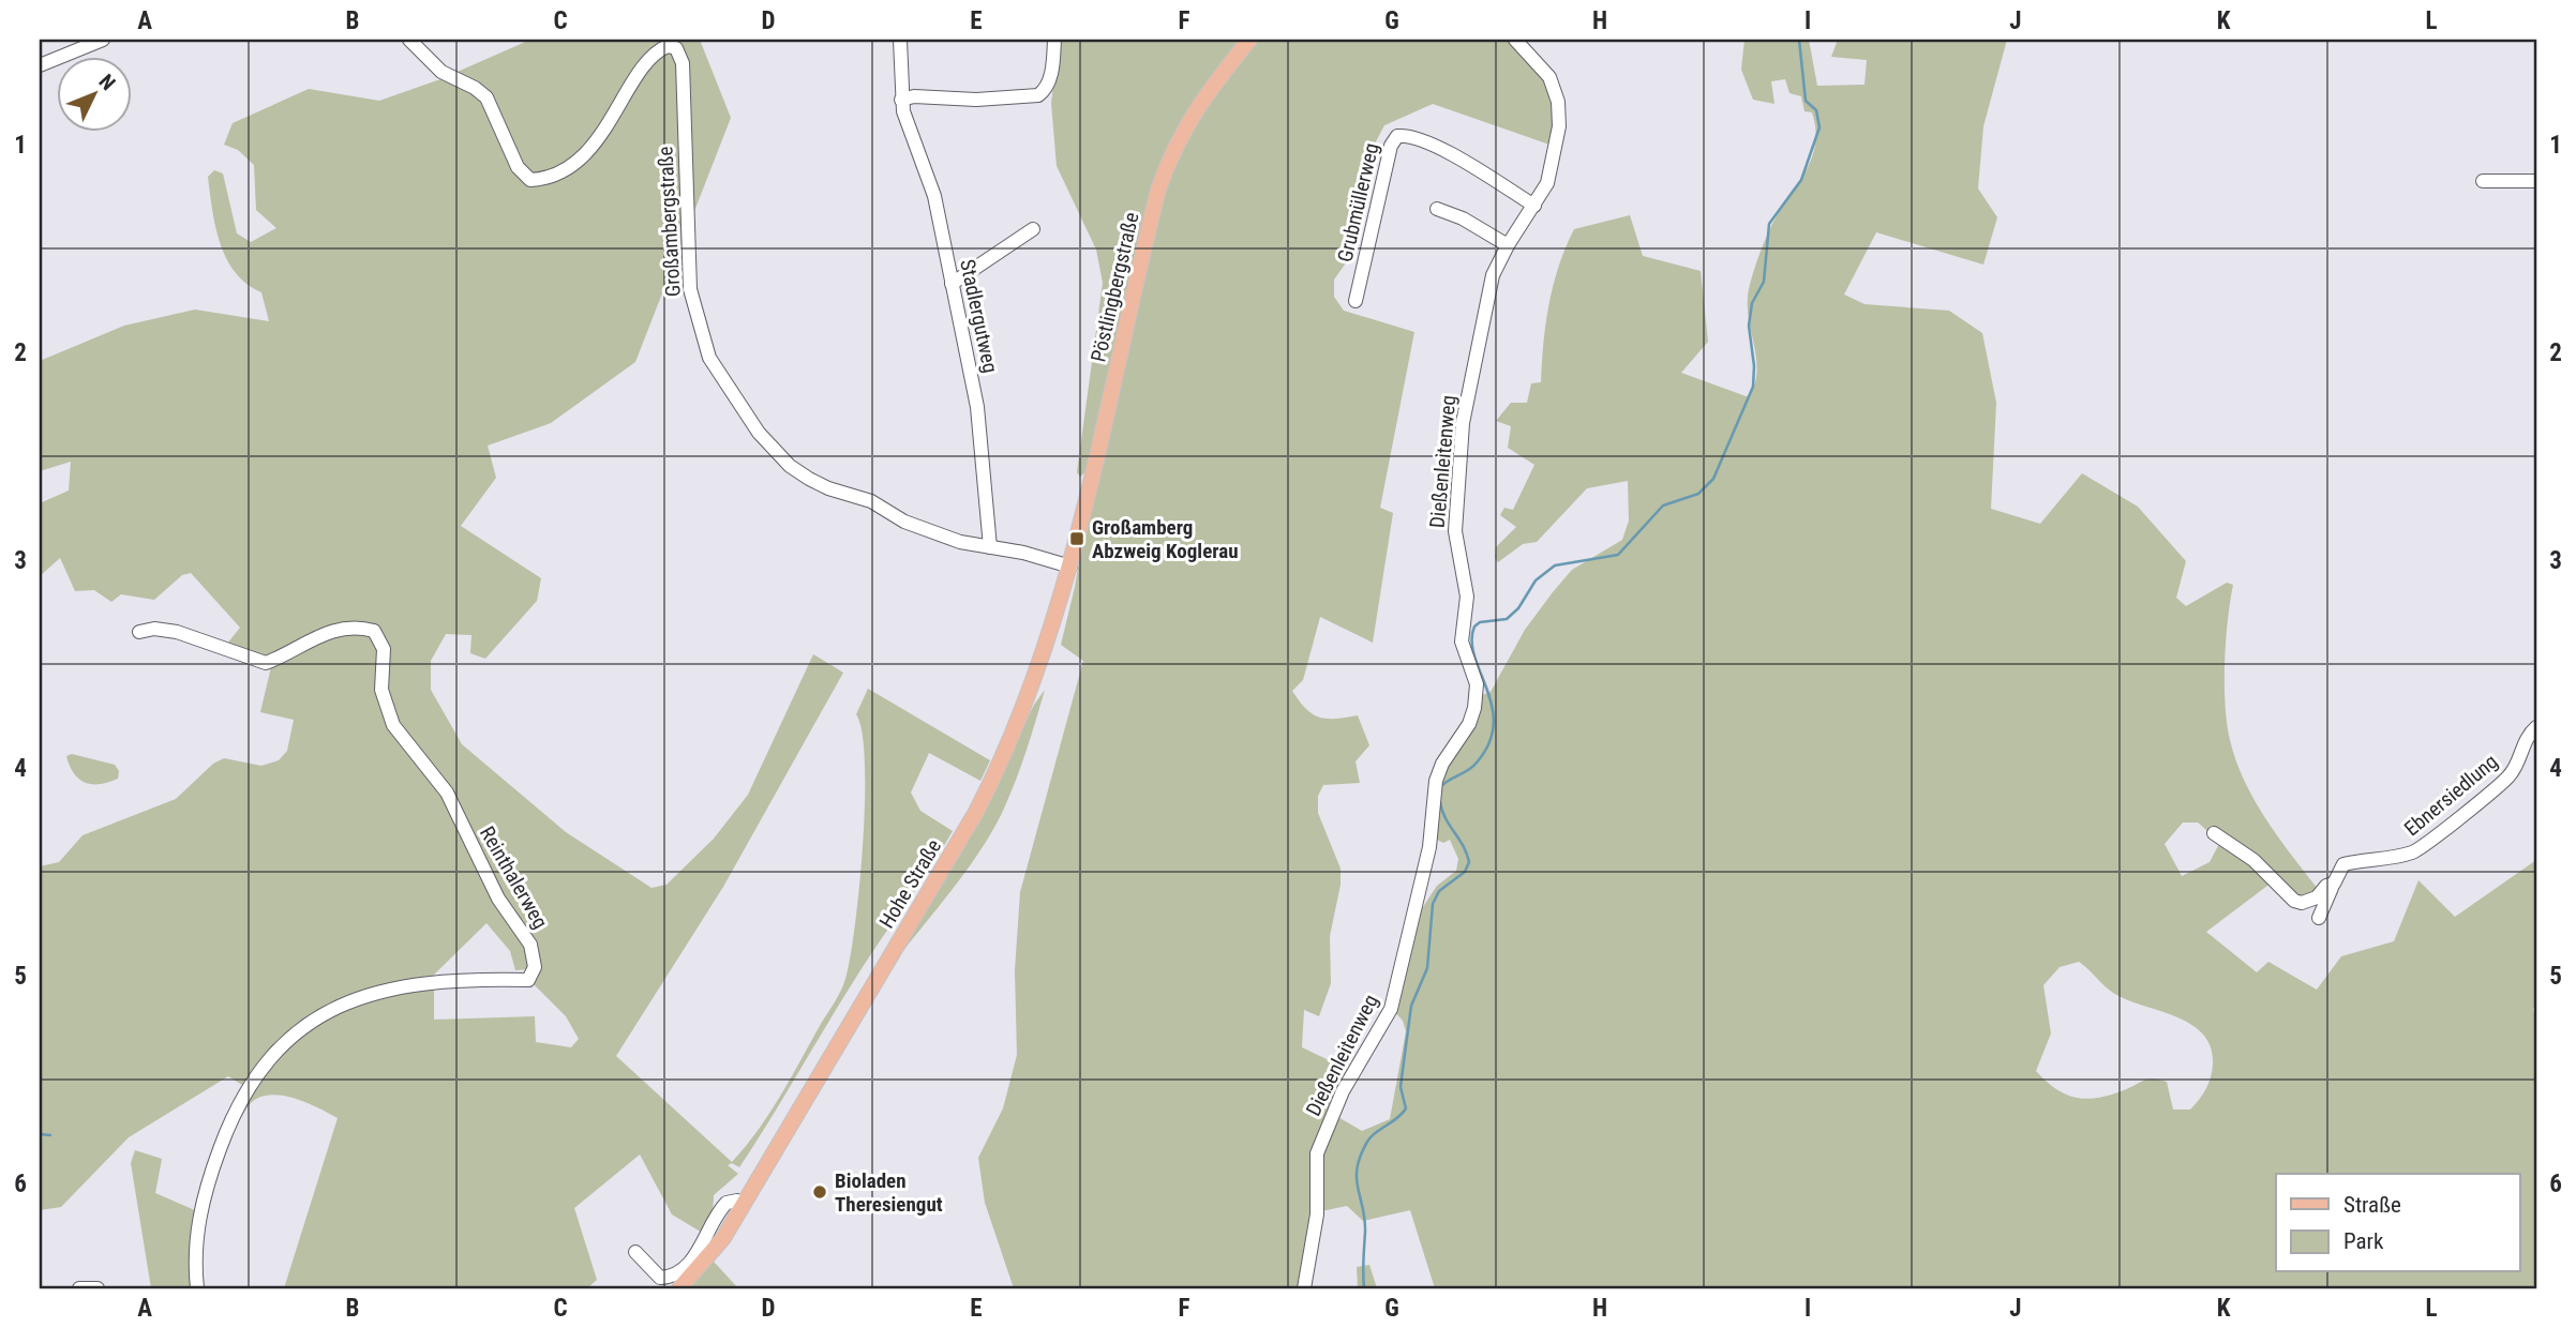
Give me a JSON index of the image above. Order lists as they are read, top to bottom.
{
  "streets": {
    "main road": ["Pöstlingbergstraße", "Hohe Straße"],
    "street": [
      "Grubmüllerweg",
      "Großambergstraße",
      "Stadlergutweg",
      "Dießenleitenweg",
      "Ebnersiedlung",
      "Reinthalerweg"
    ]
  },
  "crossings": [
    ["Grubmüllerweg", "Dießenleitenweg"],
    ["Großambergstraße", "Pöstlingbergstraße"],
    ["Großambergstraße", "Stadlergutweg"],
    ["Großambergstraße", "Hohe Straße"],
    ["Pöstlingbergstraße", "Hohe Straße"]
  ],
  "places": {
    "transit": ["Großamberg Abzweig Koglerau"],
    "other": ["Bioladen Theresiengut"]
  },
  "legend": ["Straße", "Park"],
  "north": "top right",
  "grid": {
    "columns": [
      "A",
      "B",
      "C",
      "D",
      "E",
      "F",
      "G",
      "H",
      "I",
      "J",
      "K",
      "L"
    ],
    "rows": [
      "1",
      "2",
      "3",
      "4",
      "5",
      "6"
    ]
  }
}
